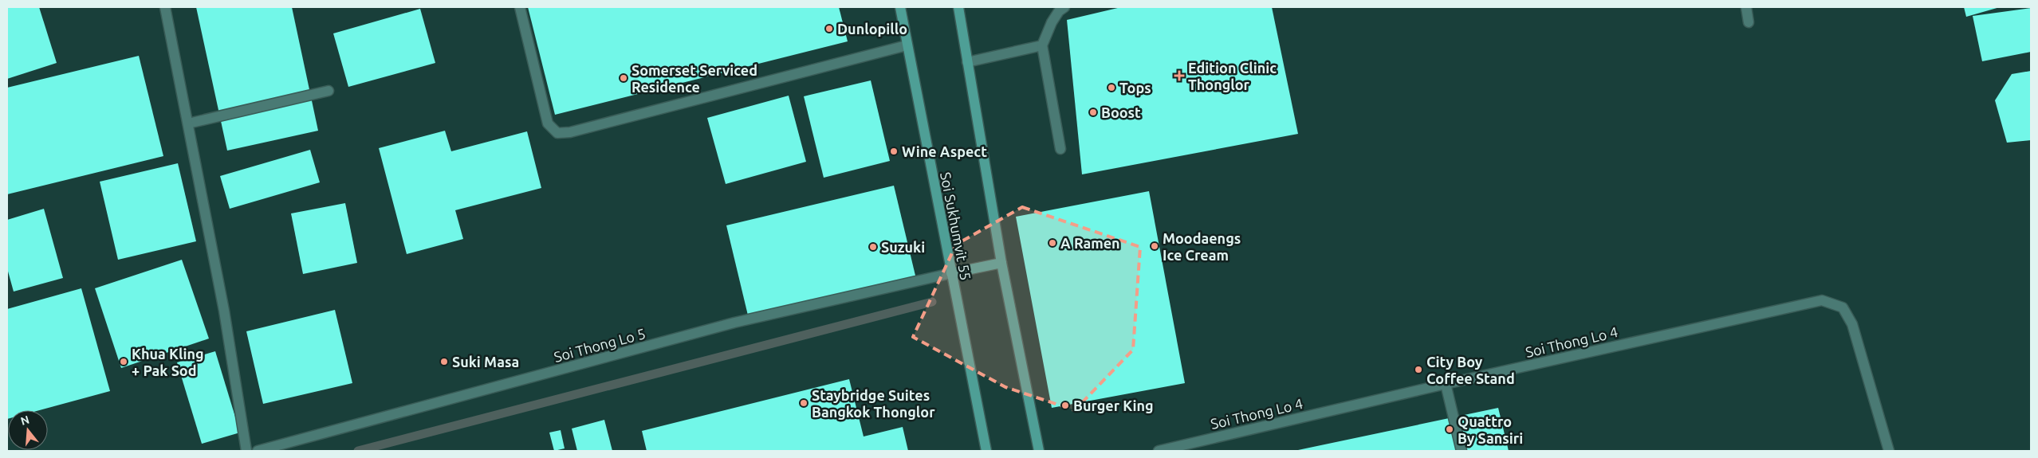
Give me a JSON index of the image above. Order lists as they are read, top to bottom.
{
  "streets": {
    "main road": ["Soi Sukhumvit 55"],
    "street": ["Soi Thong Lo 4", "Soi Thong Lo 5"]
  },
  "crossings": [
    ["Soi Sukhumvit 55", "Soi Thong Lo 5"]
  ],
  "places": {
    "other": [
      "Dunlopillo",
      "Somerset Serviced Residence",
      "Tops",
      "Boost",
      "Wine Aspect",
      "A Ramen",
      "Moodaengs Ice Cream",
      "Suzuki",
      "Khua Kling + Pak Sod",
      "Suki Masa",
      "City Boy Coffee Stand",
      "Staybridge Suites Bangkok Thonglor",
      "Burger King",
      "Quattro By Sansiri"
    ],
    "health": ["Edition Clinic Thonglor"]
  },
  "north": "top"
}
